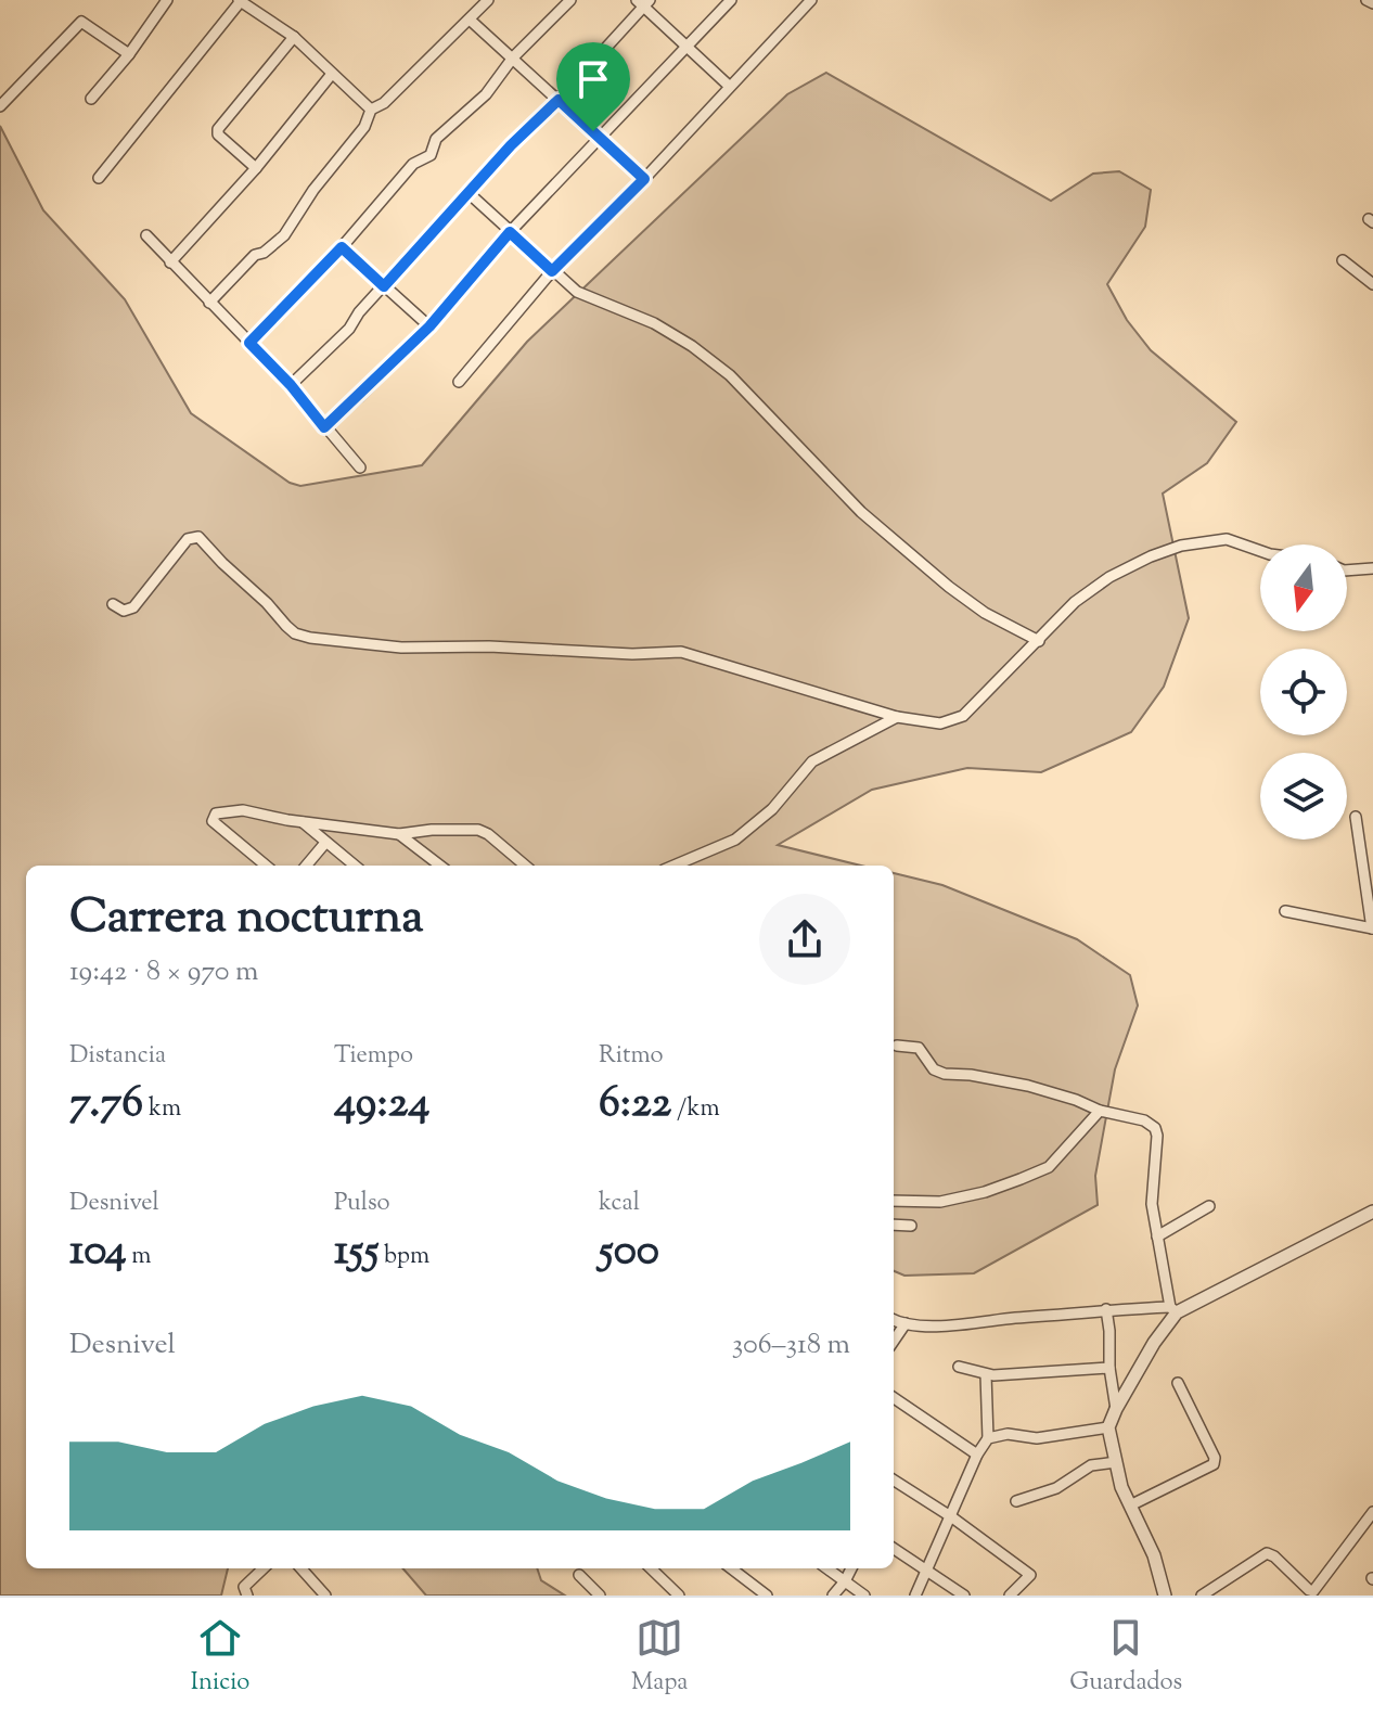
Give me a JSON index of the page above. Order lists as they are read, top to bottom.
{
  "north": "bottom",
  "page": {
    "heading": ["Carrera nocturna", "19:42 · 8 × 970 m"],
    "stats": [
      ["Distancia", "7.76 km"],
      ["Tiempo", "49:24"],
      ["Ritmo", "6:22 /km"],
      ["Desnivel", "104 m"],
      ["Pulso", "155 bpm"],
      ["kcal", "500"]
    ],
    "chart": ["Desnivel", "306–318 m"],
    "tabs": ["Inicio", "Mapa", "Guardados"]
  }
}
